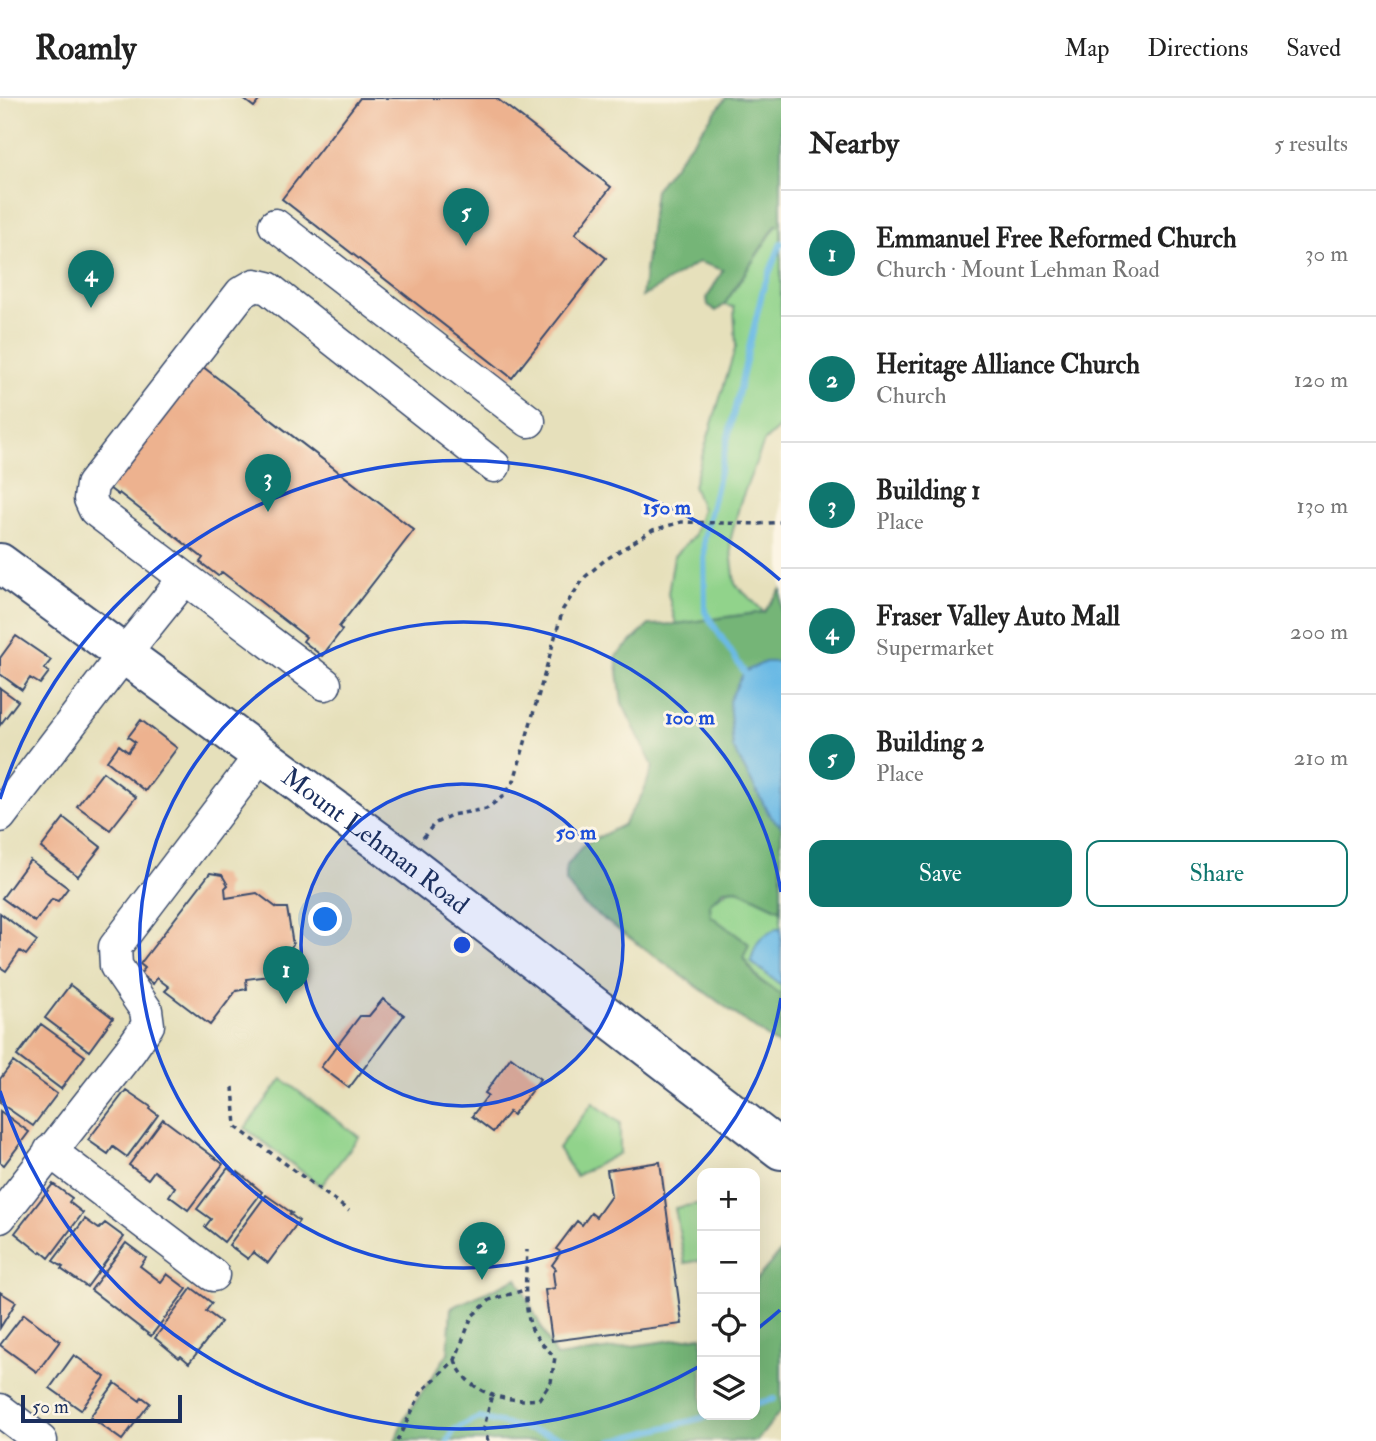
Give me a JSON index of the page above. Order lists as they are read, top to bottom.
{
  "streets": {
    "main road": ["Mount Lehman Road"]
  },
  "scale_bar": "50 m",
  "page": {
    "header": "Roamly",
    "nav": ["Map", "Directions", "Saved"],
    "heading": ["Nearby", "5 results"],
    "pins": [
      "5",
      "4",
      "3",
      "1",
      "2"
    ],
    "list": [
      {
        "mark": "1",
        "name": "Emmanuel Free Reformed Church",
        "note": "Church · Mount Lehman Road",
        "value": "30 m"
      },
      {
        "mark": "2",
        "name": "Heritage Alliance Church",
        "note": "Church",
        "value": "120 m"
      },
      {
        "mark": "3",
        "name": "Building 1",
        "note": "Place",
        "value": "130 m"
      },
      {
        "mark": "4",
        "name": "Fraser Valley Auto Mall",
        "note": "Supermarket",
        "value": "200 m"
      },
      {
        "mark": "5",
        "name": "Building 2",
        "note": "Place",
        "value": "210 m"
      }
    ],
    "buttons": ["Save", "Share"],
    "map_buttons": ["+", "−"],
    "scale": "50 m"
  },
  "rings": ["150 m", "100 m", "50 m"]
}
